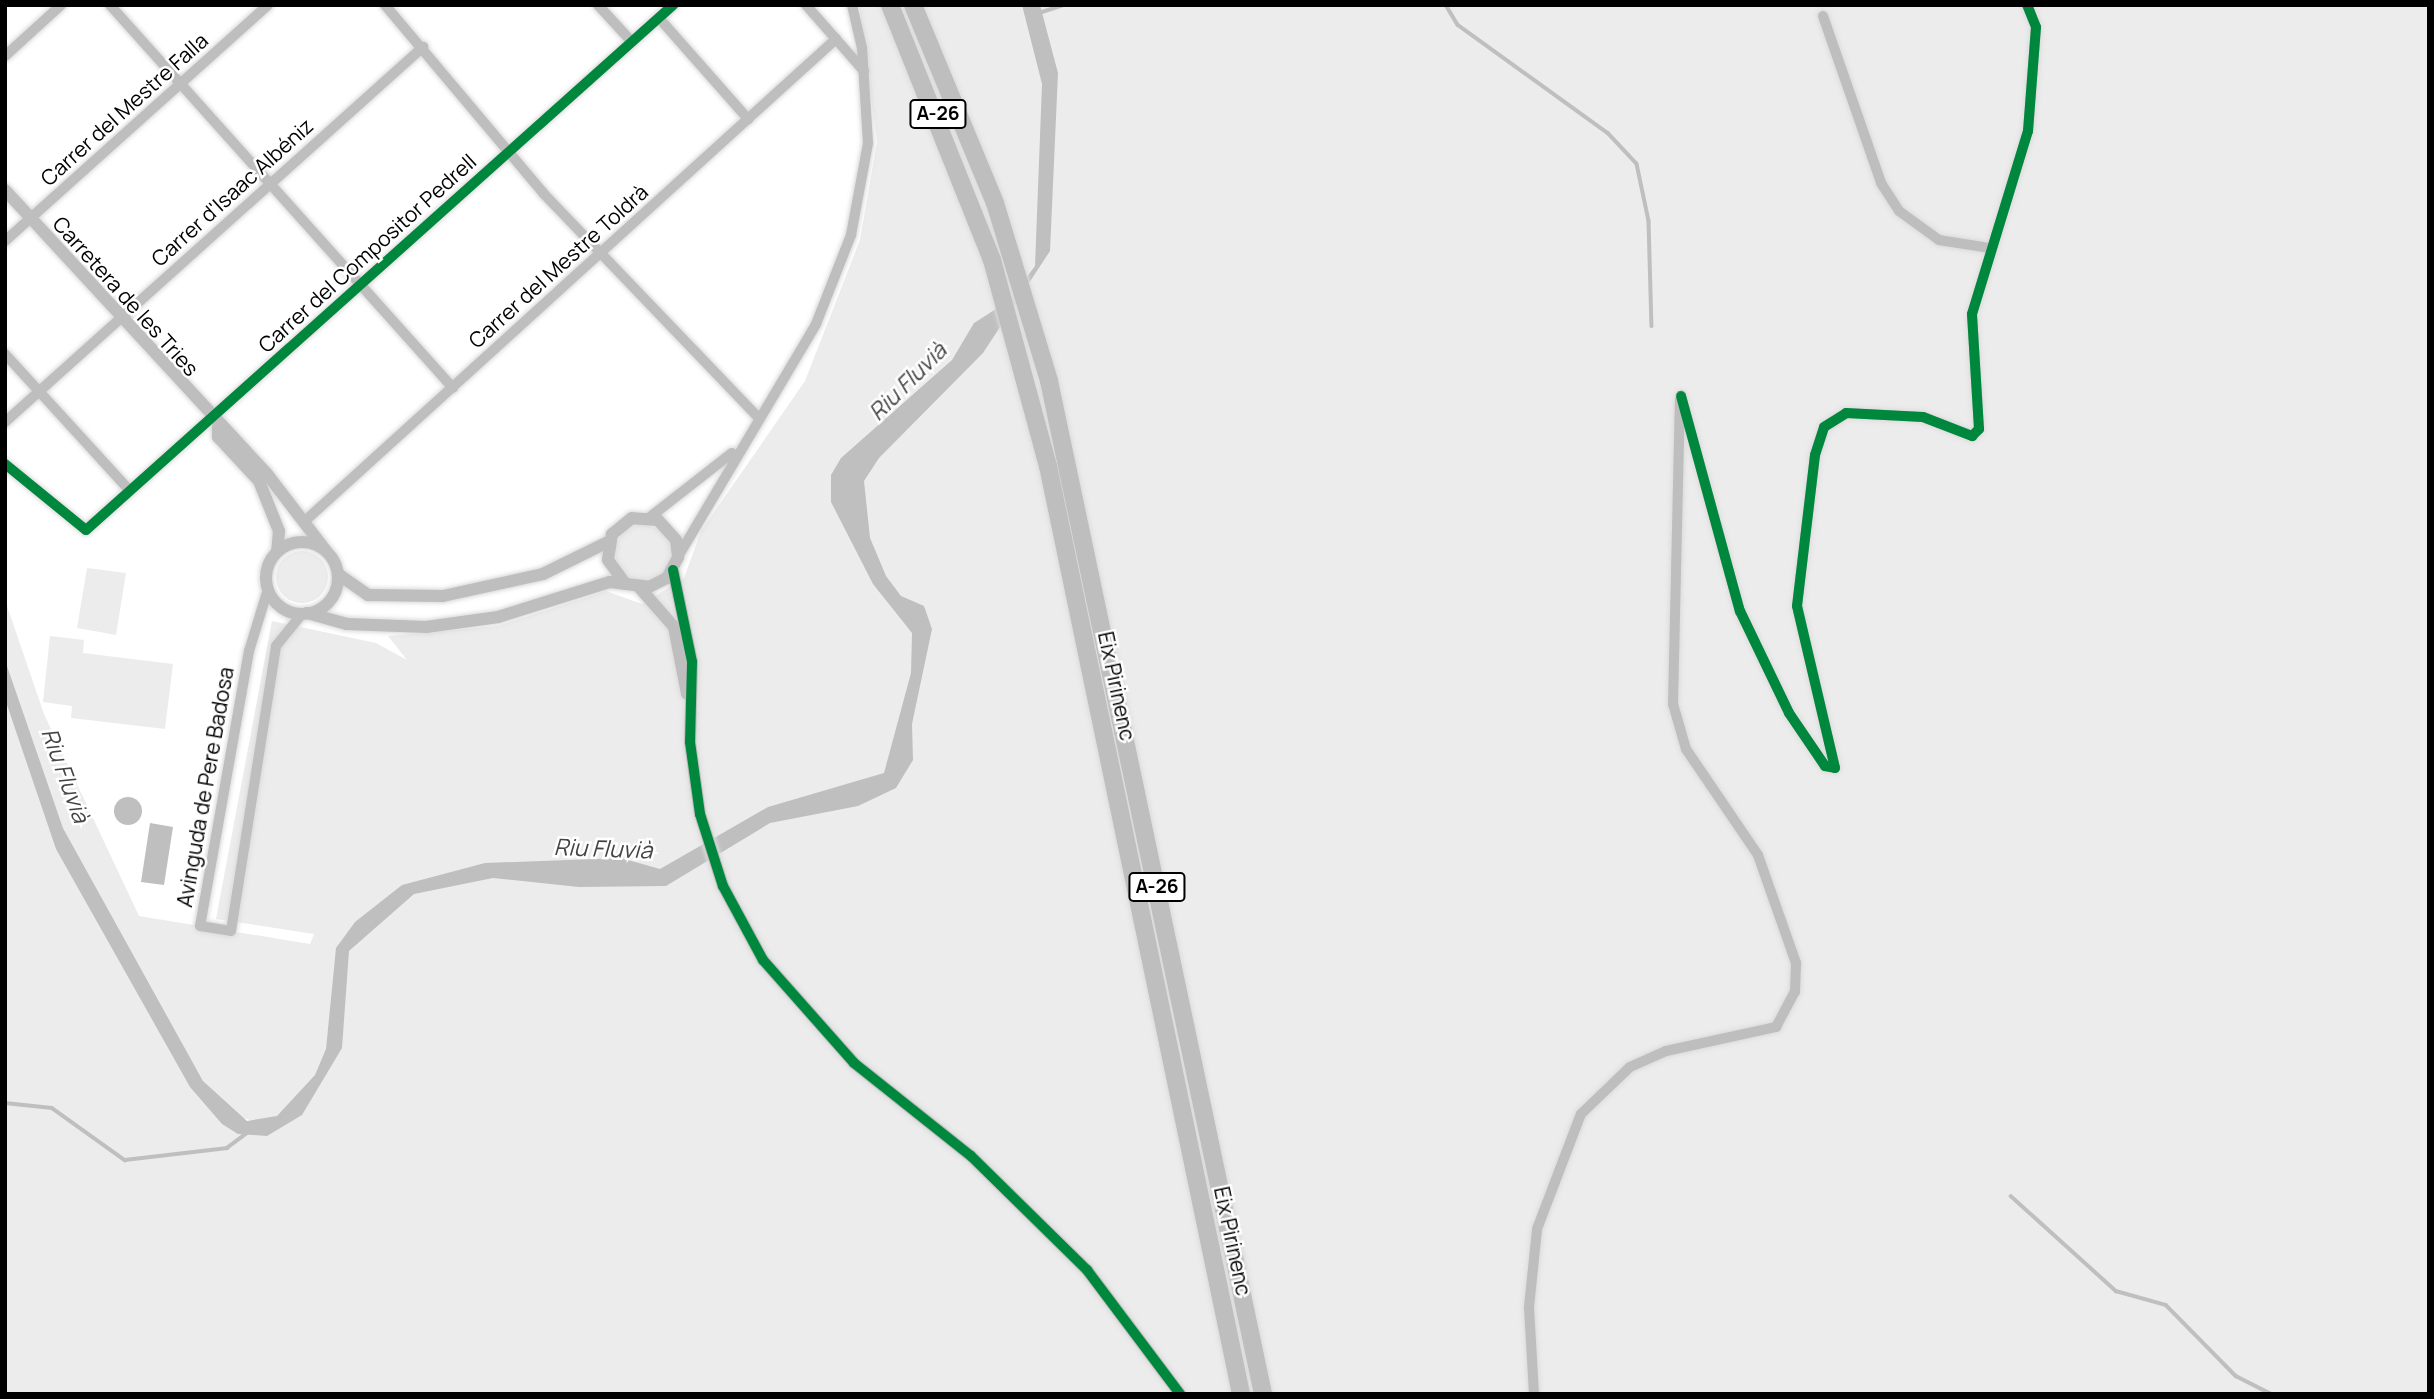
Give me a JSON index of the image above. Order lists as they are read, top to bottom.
{
  "streets": {
    "highway": ["A-26", "Eix Pirinenc"],
    "street": [
      "Carrer del Mestre Falla",
      "Carrer d'Isaac Albéniz",
      "Carrer del Compositor Pedrell",
      "Carrer del Mestre Toldrà",
      "Carretera de les Tries",
      "Avinguda de Pere Badosa"
    ]
  },
  "crossings": [
    ["Carrer del Mestre Falla", "Carretera de les Tries"],
    ["Carrer d'Isaac Albéniz", "Carretera de les Tries"],
    ["Carrer del Compositor Pedrell", "Carretera de les Tries"],
    ["Carrer del Mestre Toldrà", "Carretera de les Tries"],
    ["Carretera de les Tries", "Avinguda de Pere Badosa"]
  ],
  "water": ["Riu Fluvià"]
}
